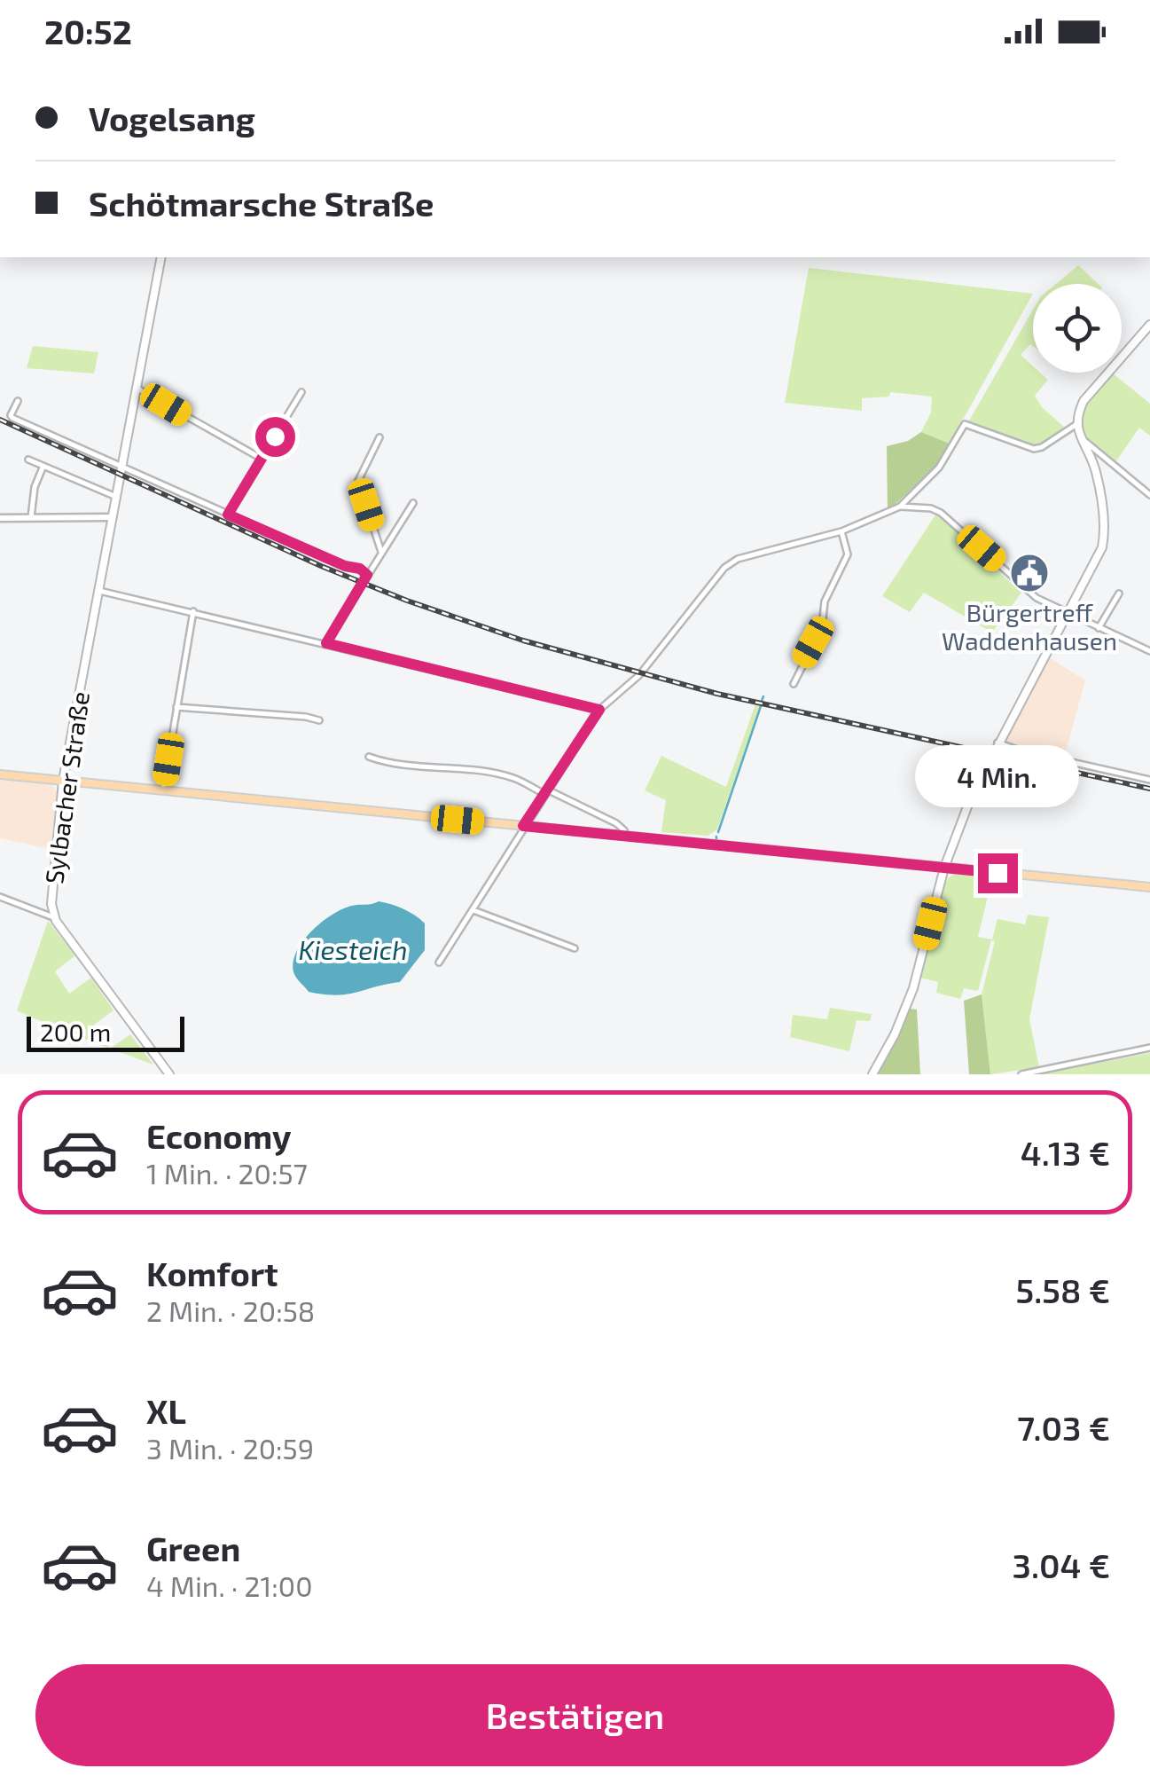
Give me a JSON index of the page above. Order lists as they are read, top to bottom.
{
  "streets": {
    "main road": ["Sylbacher Straße"]
  },
  "water": ["Kiesteich"],
  "places": {
    "public building": ["Bürgertreff Waddenhausen"]
  },
  "scale_bar": "200 m",
  "page": {
    "status": "20:52",
    "banner": ["Vogelsang", "Schötmarsche Straße"],
    "bubble": "4 Min.",
    "scale": "200 m",
    "list": [
      {
        "name": "Economy",
        "note": "1 Min. · 20:57",
        "value": "4.13 €"
      },
      {
        "name": "Komfort",
        "note": "2 Min. · 20:58",
        "value": "5.58 €"
      },
      {
        "name": "XL",
        "note": "3 Min. · 20:59",
        "value": "7.03 €"
      },
      {
        "name": "Green",
        "note": "4 Min. · 21:00",
        "value": "3.04 €"
      }
    ],
    "buttons": "Bestätigen"
  }
}
